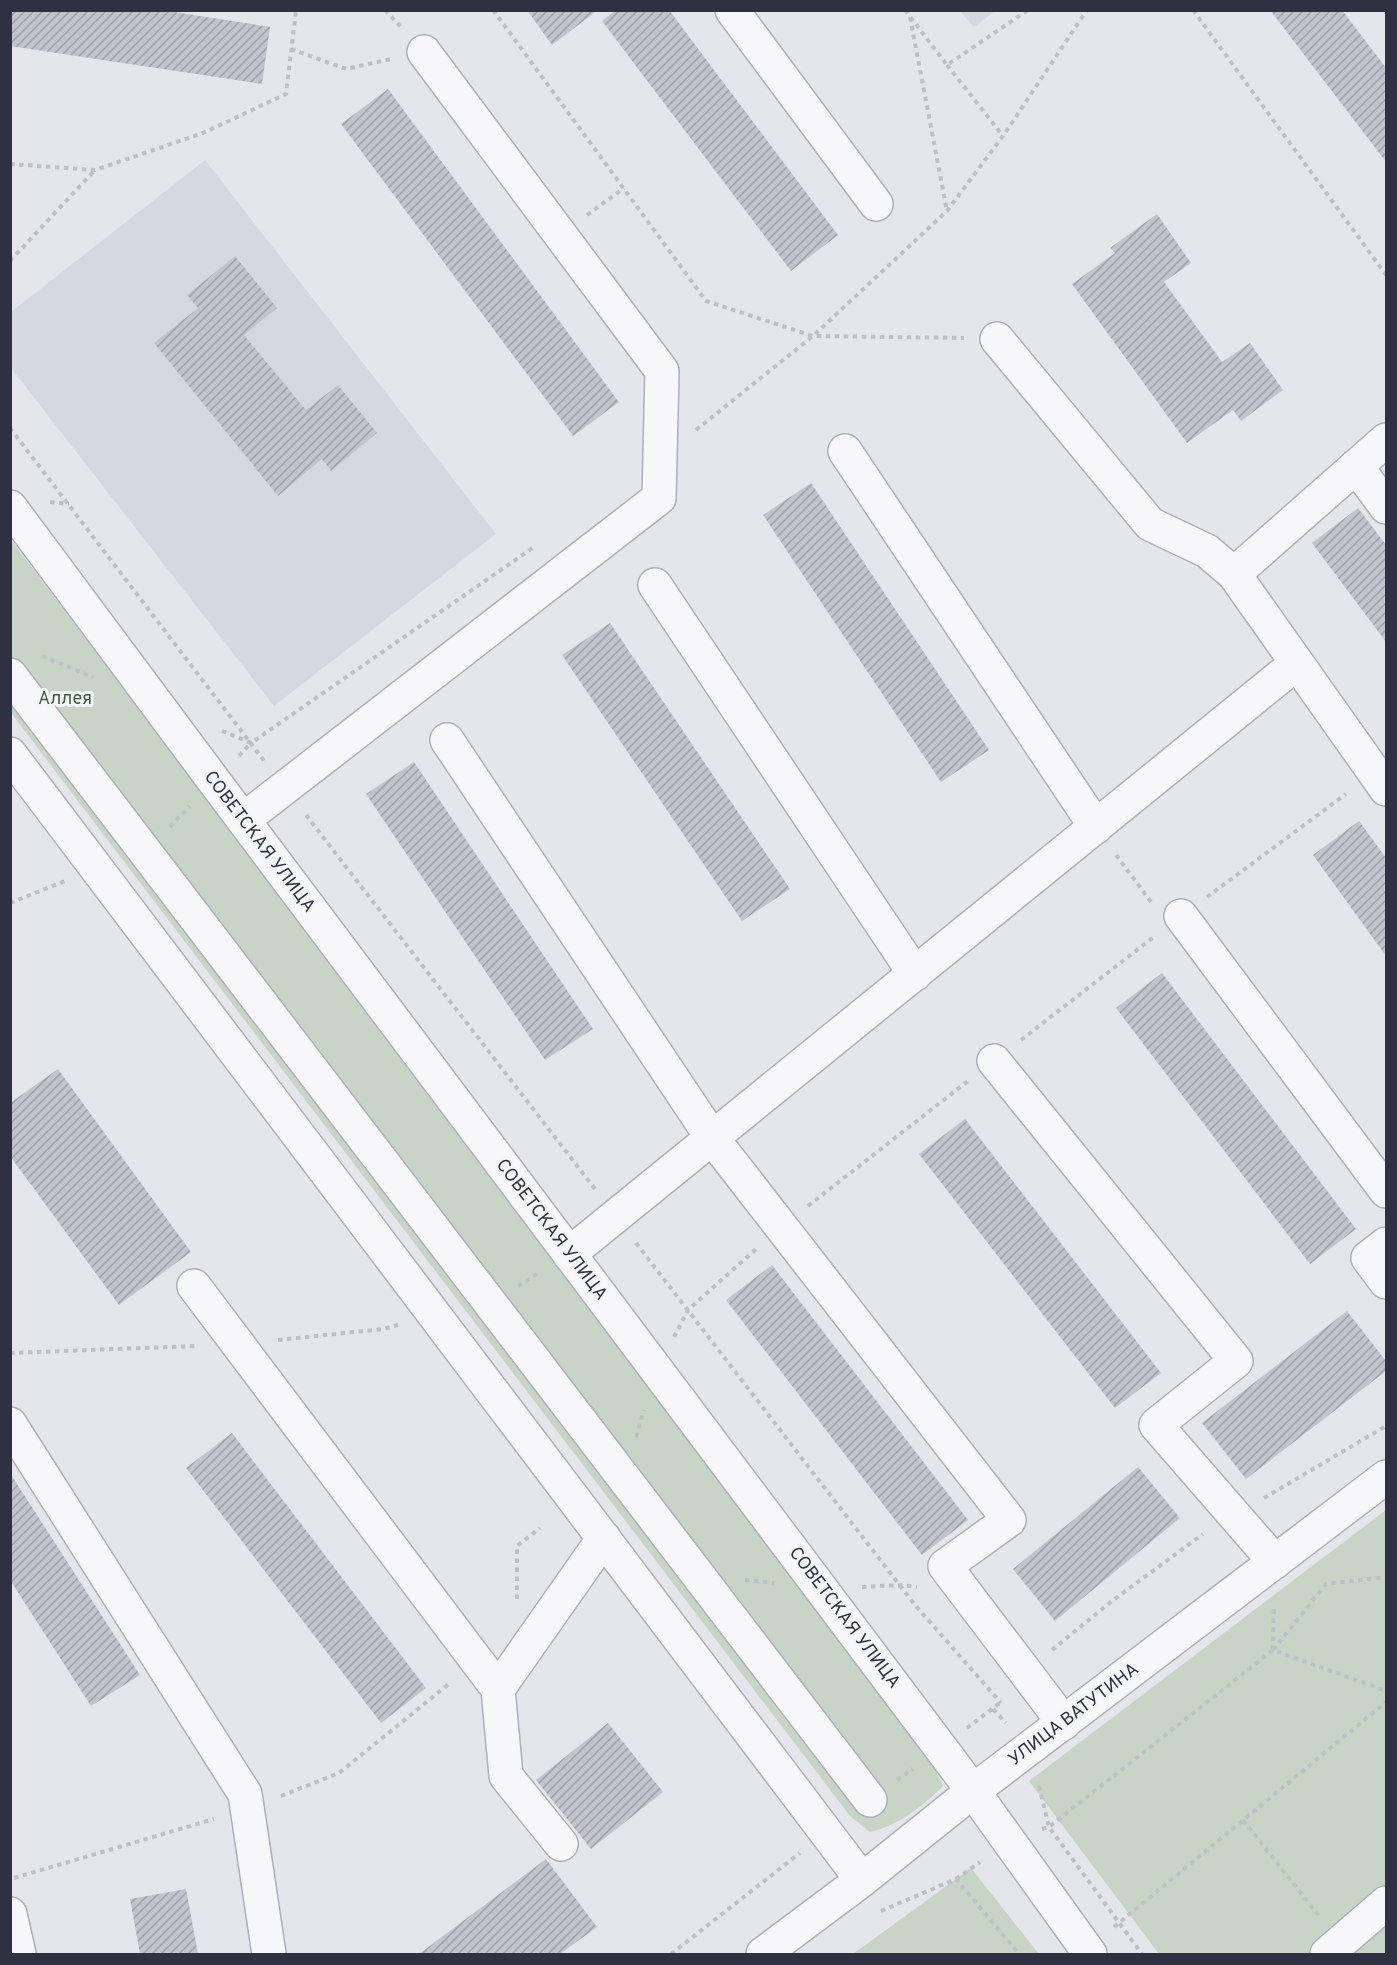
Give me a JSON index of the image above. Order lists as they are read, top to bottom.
{
  "streets": {
    "street": ["СОВЕТСКАЯ УЛИЦА", "УЛИЦА ВАТУТИНА"]
  },
  "crossings": [
    ["СОВЕТСКАЯ УЛИЦА", "УЛИЦА ВАТУТИНА"]
  ],
  "parks": ["Аллея"]
}
